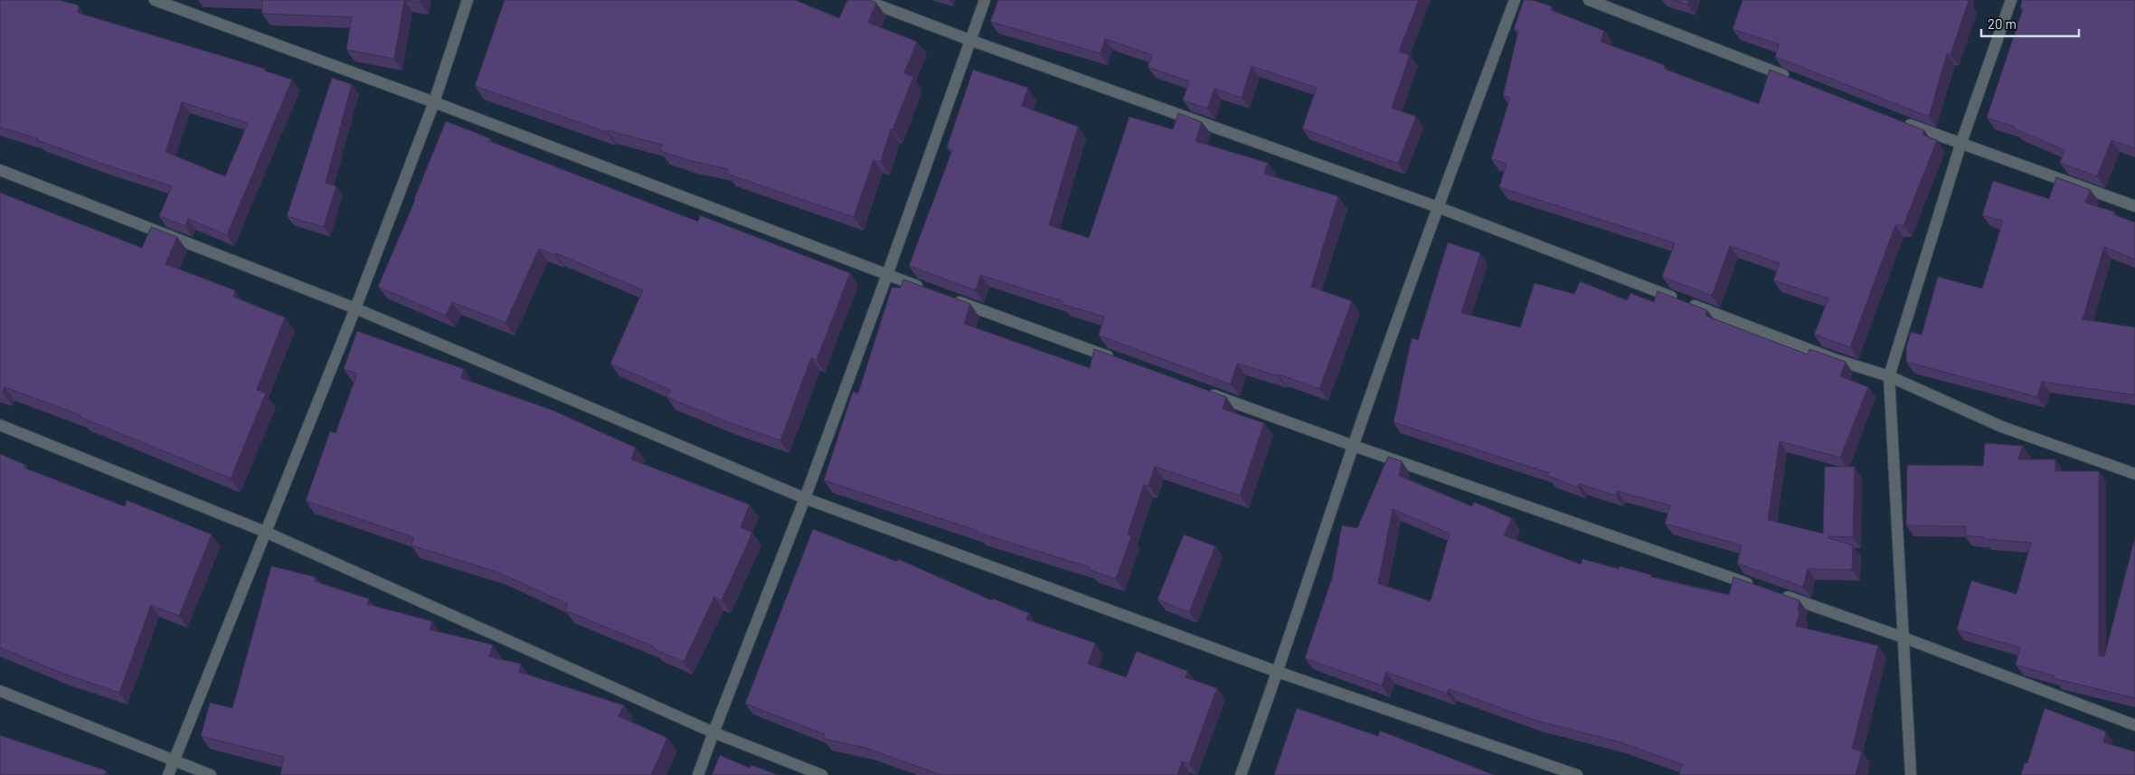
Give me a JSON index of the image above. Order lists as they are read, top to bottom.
{
  "scale_bar": "20 m"
}
